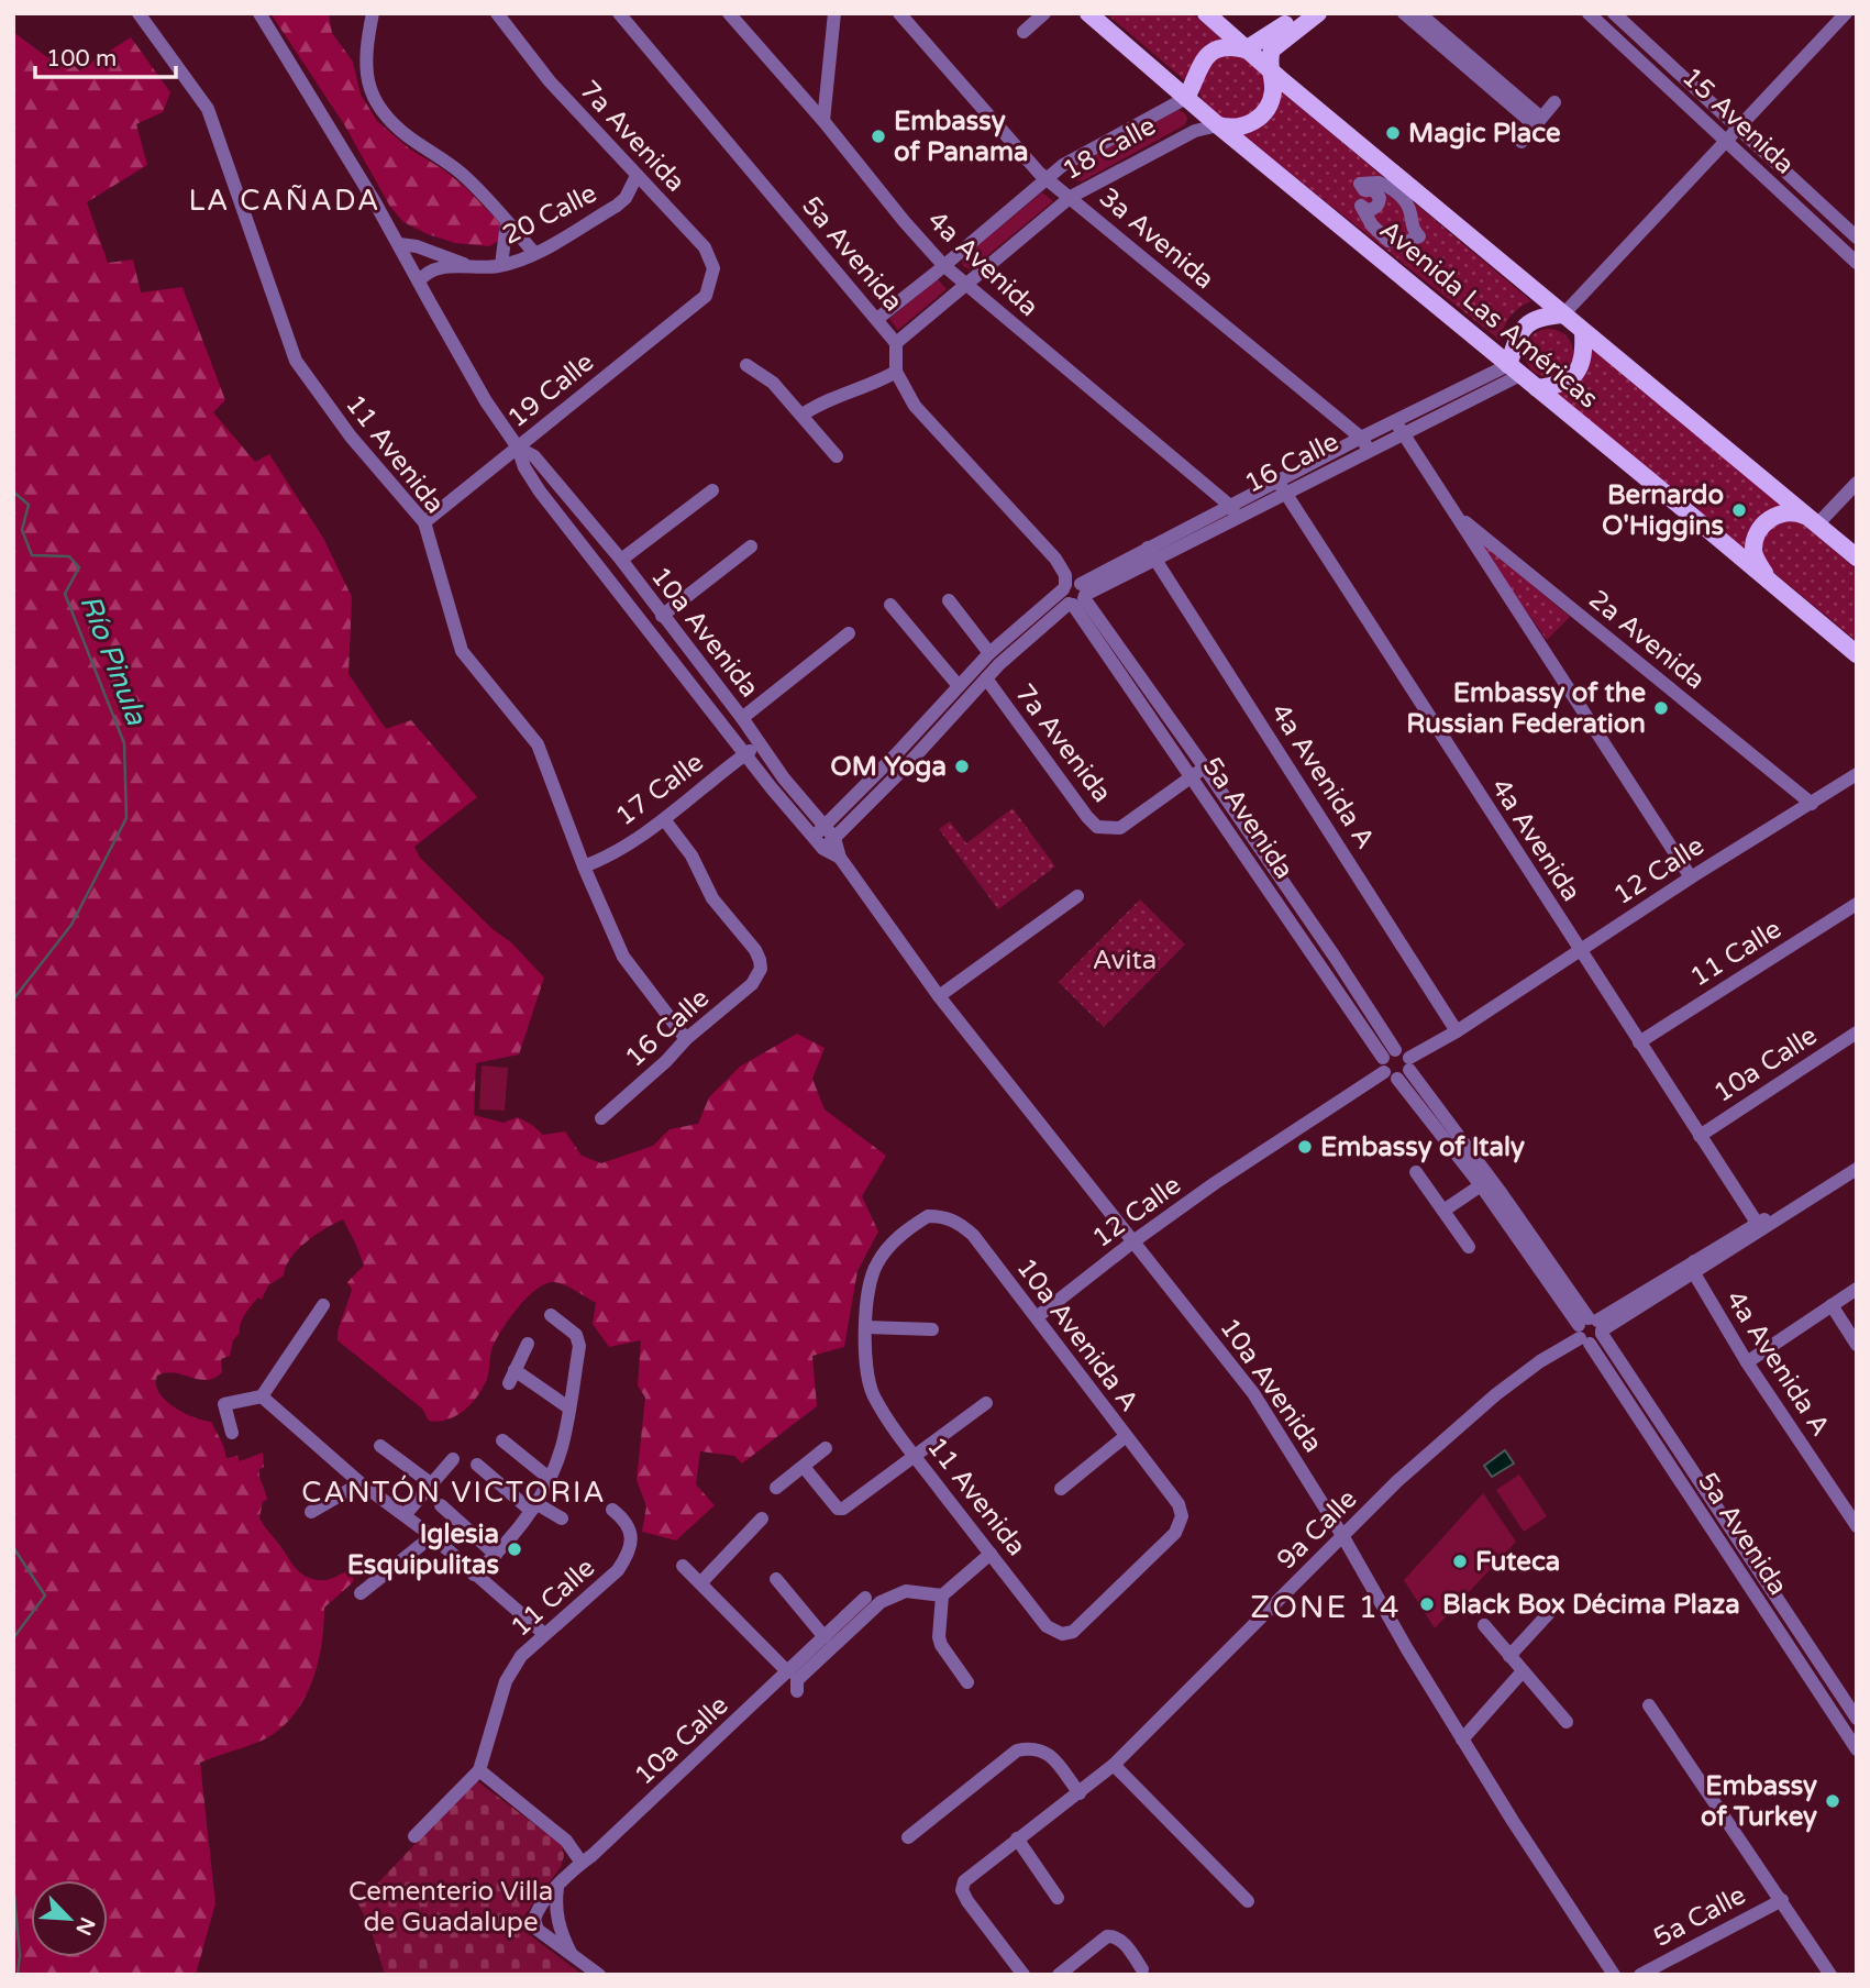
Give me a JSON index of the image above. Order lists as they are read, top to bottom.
{
  "streets": {
    "main road": ["18 Calle", "Avenida Las Américas"],
    "street": [
      "15 Avenida",
      "7a Avenida",
      "20 Calle",
      "3a Avenida",
      "5a Avenida",
      "4a Avenida",
      "19 Calle",
      "11 Avenida",
      "16 Calle",
      "10a Avenida",
      "2a Avenida",
      "4a Avenida A",
      "17 Calle",
      "12 Calle",
      "11 Calle",
      "10a Calle",
      "10a Avenida A",
      "9a Calle",
      "5a Calle"
    ]
  },
  "crossings": [
    ["7a Avenida", "20 Calle"],
    ["7a Avenida", "5a Avenida"],
    ["7a Avenida", "19 Calle"],
    ["7a Avenida", "16 Calle"],
    ["18 Calle", "3a Avenida"],
    ["18 Calle", "5a Avenida"],
    ["18 Calle", "4a Avenida"],
    ["18 Calle", "Avenida Las Américas"],
    ["20 Calle", "10a Avenida"],
    ["3a Avenida", "16 Calle"],
    ["5a Avenida", "16 Calle"],
    ["5a Avenida", "12 Calle"],
    ["5a Avenida", "9a Calle"],
    ["4a Avenida", "16 Calle"],
    ["4a Avenida", "12 Calle"],
    ["4a Avenida", "11 Calle"],
    ["4a Avenida", "10a Calle"],
    ["4a Avenida", "9a Calle"],
    ["Avenida Las Américas", "16 Calle"],
    ["19 Calle", "11 Avenida"],
    ["19 Calle", "10a Avenida"],
    ["11 Avenida", "16 Calle"],
    ["11 Avenida", "17 Calle"],
    ["11 Avenida", "10a Avenida A"],
    ["16 Calle", "10a Avenida"],
    ["16 Calle", "4a Avenida A"],
    ["16 Calle", "17 Calle"],
    ["10a Avenida", "17 Calle"],
    ["10a Avenida", "12 Calle"],
    ["10a Avenida", "9a Calle"],
    ["2a Avenida", "12 Calle"],
    ["4a Avenida A", "12 Calle"],
    ["4a Avenida A", "9a Calle"],
    ["12 Calle", "10a Avenida A"]
  ],
  "districts": ["LA CAÑADA", "CANTÓN VICTORIA", "ZONE 14"],
  "water": ["Río Pinula"],
  "parks": ["Avita", "Cementerio Villa de Guadalupe"],
  "places": [
    "Magic Place",
    "Embassy of Panama",
    "Bernardo O'Higgins",
    "Embassy of the Russian Federation",
    "OM Yoga",
    "Embassy of Italy",
    "Iglesia Esquipulitas",
    "Futeca",
    "Black Box Décima Plaza",
    "Embassy of Turkey"
  ],
  "scale_bar": "100 m",
  "north": "bottom right"
}
